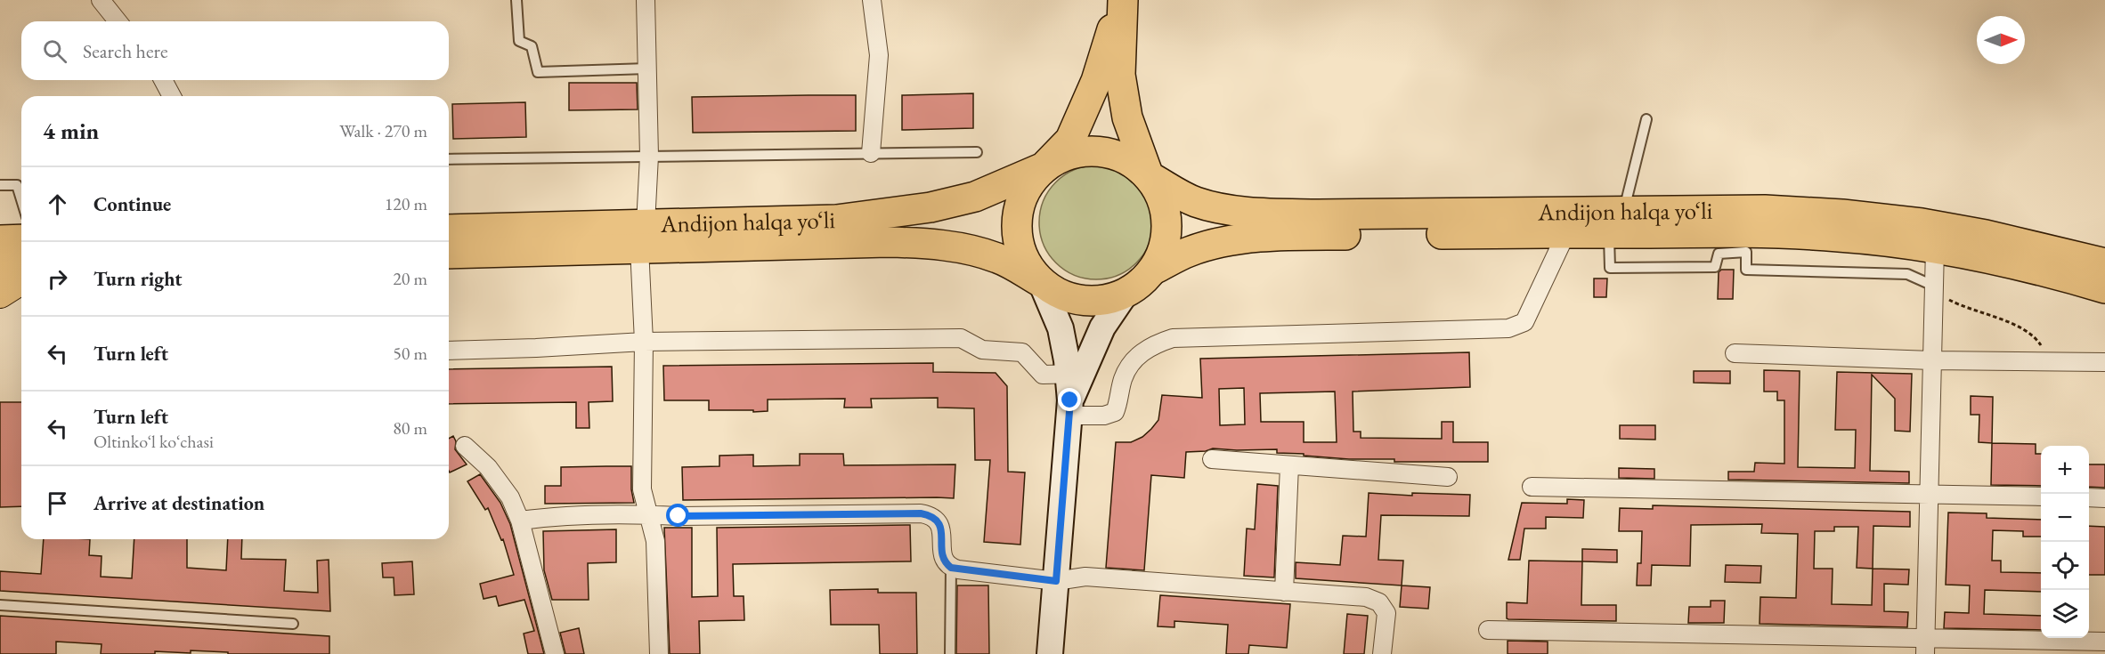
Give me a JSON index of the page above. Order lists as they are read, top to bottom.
{
  "streets": {
    "highway": ["Andijon halqa yo‘li"]
  },
  "north": "right",
  "page": {
    "search": "Search here",
    "heading": ["4 min", "Walk · 270 m"],
    "list": [
      ["Continue", "120 m"],
      ["Turn right", "20 m"],
      ["Turn left", "50 m"],
      ["Turn left", "Oltinkoʻl koʻchasi", "80 m"],
      "Arrive at destination"
    ],
    "map_buttons": ["+", "−"]
  }
}
